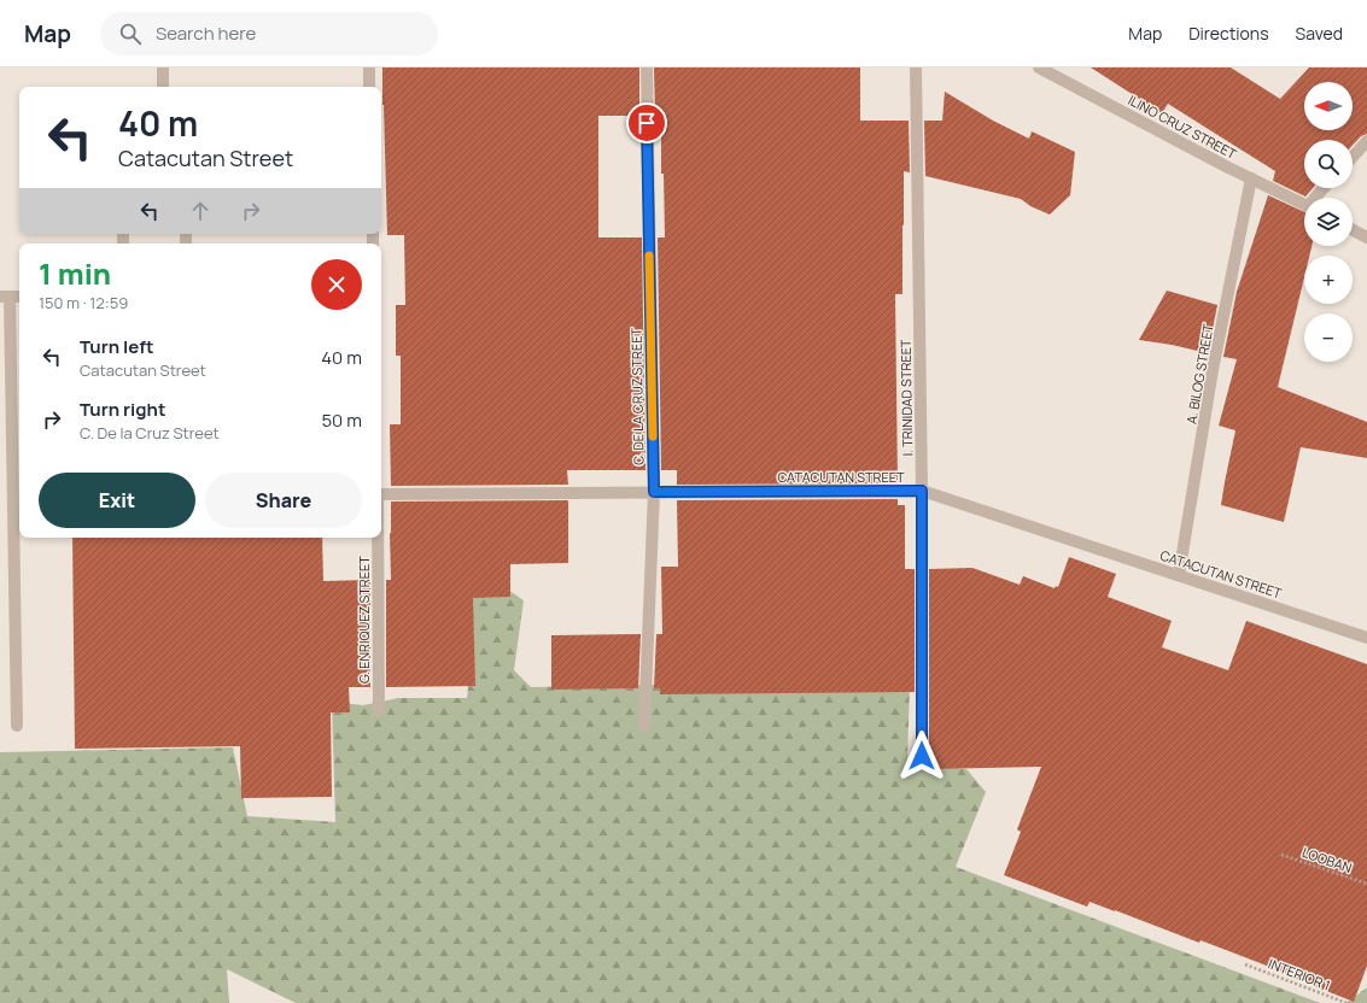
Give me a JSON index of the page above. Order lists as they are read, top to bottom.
{
  "streets": {
    "street": [
      "ILINO CRUZ STREET",
      "A. BILOG STREET",
      "C. DE LA CRUZ STREET",
      "I. TRINIDAD STREET",
      "CATACUTAN STREET",
      "G. ENRIQUEZ STREET"
    ],
    "path": ["LOOBAN", "INTERIOR 1"]
  },
  "crossings": [
    ["ILINO CRUZ STREET", "A. BILOG STREET"],
    ["A. BILOG STREET", "CATACUTAN STREET"],
    ["C. DE LA CRUZ STREET", "CATACUTAN STREET"],
    ["I. TRINIDAD STREET", "CATACUTAN STREET"]
  ],
  "north": "left",
  "page": {
    "header": "Map",
    "search": "Search here",
    "nav": ["Map", "Directions", "Saved"],
    "map_buttons": ["+", "−"],
    "turn": ["40 m", "Catacutan Street"],
    "heading": ["1 min", "150 m · 12:59"],
    "list": [
      {
        "name": "Turn left",
        "note": "Catacutan Street",
        "value": "40 m"
      },
      {
        "name": "Turn right",
        "note": "C. De la Cruz Street",
        "value": "50 m"
      }
    ],
    "buttons": ["Exit", "Share"]
  }
}
